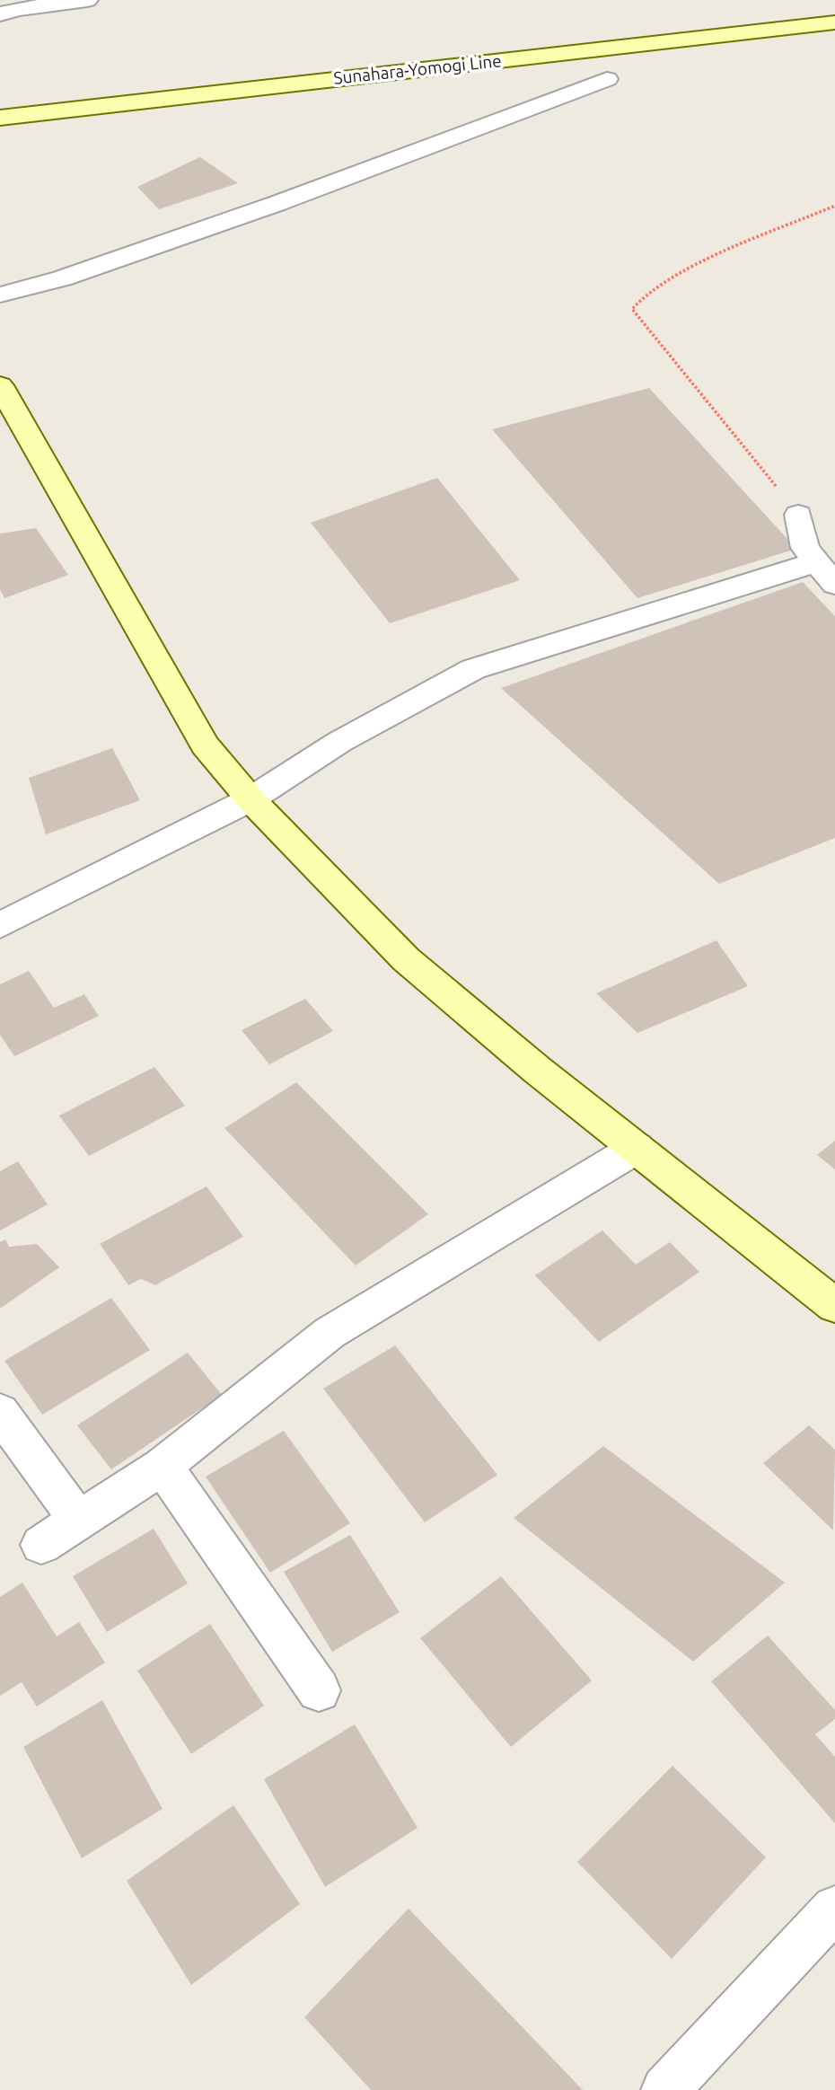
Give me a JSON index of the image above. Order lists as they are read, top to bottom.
{
  "streets": {
    "street": ["Sunahara-Yomogi Line"]
  }
}
